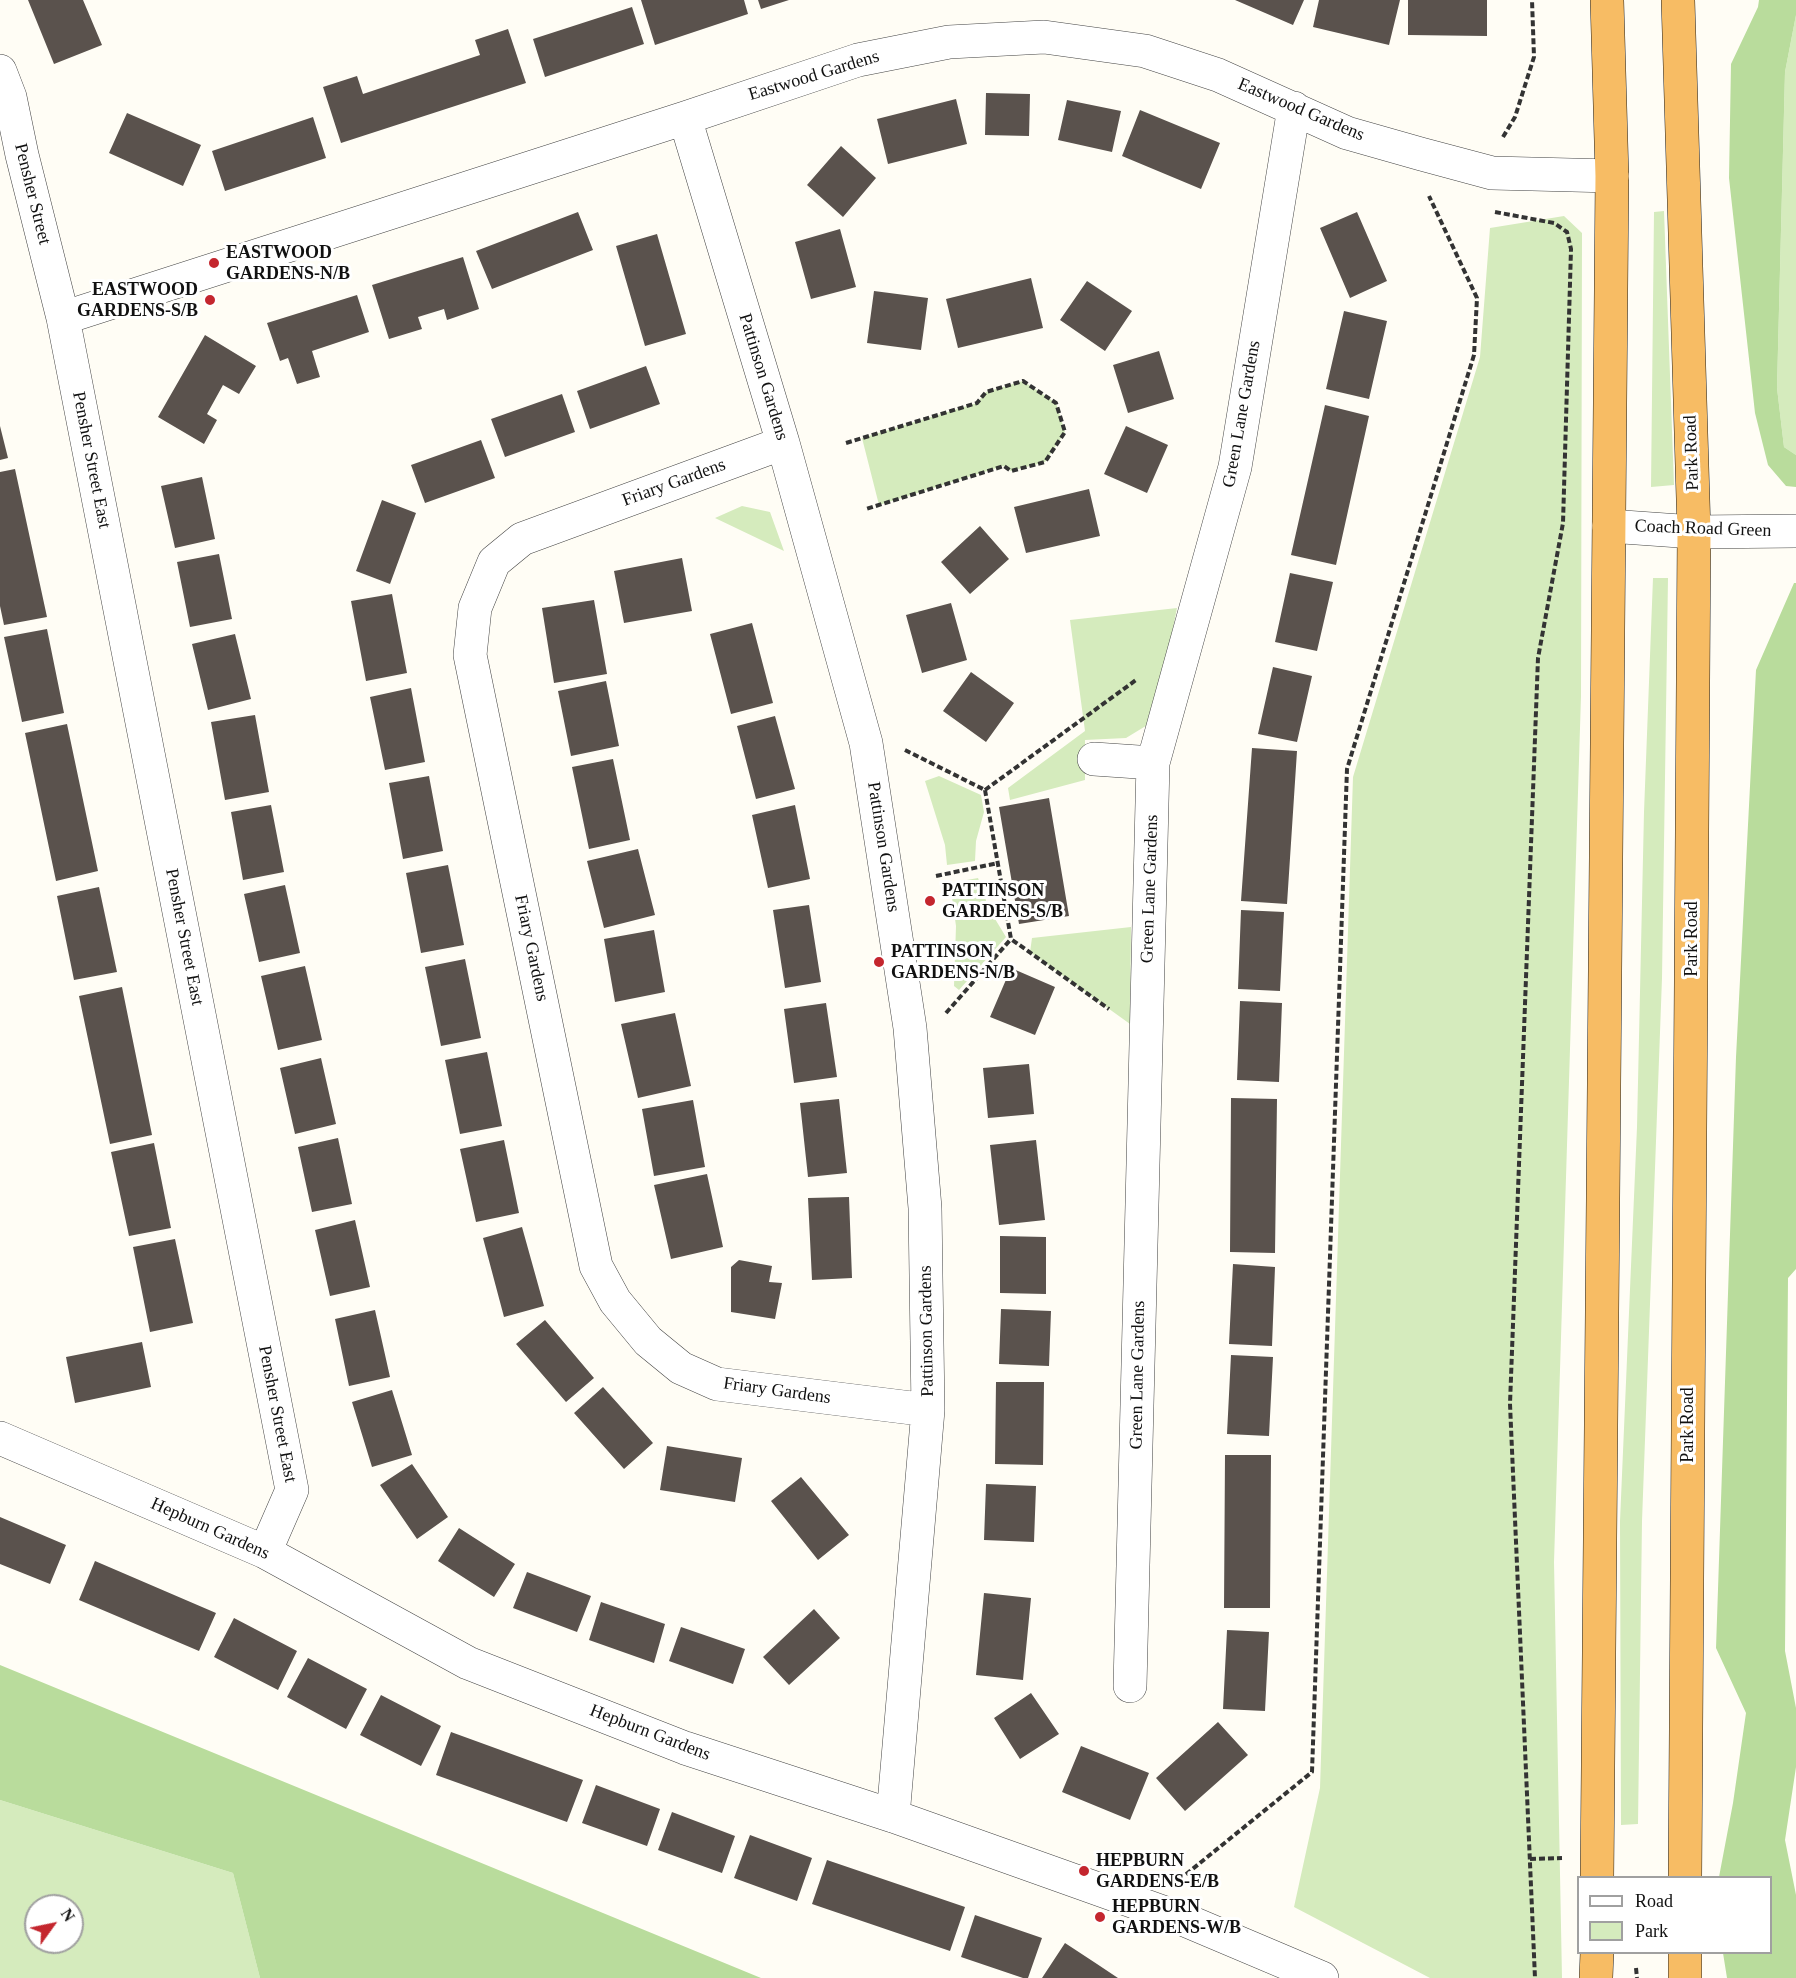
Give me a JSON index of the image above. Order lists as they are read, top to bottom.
{
  "streets": {
    "highway": ["Park Road"],
    "street": [
      "Eastwood Gardens",
      "Pensher Street",
      "Pattinson Gardens",
      "Green Lane Gardens",
      "Pensher Street East",
      "Friary Gardens",
      "Coach Road Green",
      "Hepburn Gardens"
    ]
  },
  "crossings": [
    ["Eastwood Gardens", "Pensher Street"],
    ["Eastwood Gardens", "Pattinson Gardens"],
    ["Eastwood Gardens", "Green Lane Gardens"],
    ["Eastwood Gardens", "Pensher Street East"],
    ["Pensher Street", "Pensher Street East"],
    ["Pattinson Gardens", "Friary Gardens"],
    ["Pattinson Gardens", "Hepburn Gardens"],
    ["Park Road", "Coach Road Green"],
    ["Pensher Street East", "Hepburn Gardens"]
  ],
  "places": [
    "EASTWOOD GARDENS-N/B",
    "EASTWOOD GARDENS-S/B",
    "PATTINSON GARDENS-S/B",
    "PATTINSON GARDENS-N/B",
    "HEPBURN GARDENS-E/B",
    "HEPBURN GARDENS-W/B"
  ],
  "legend": ["Road", "Park"],
  "north": "top right"
}
